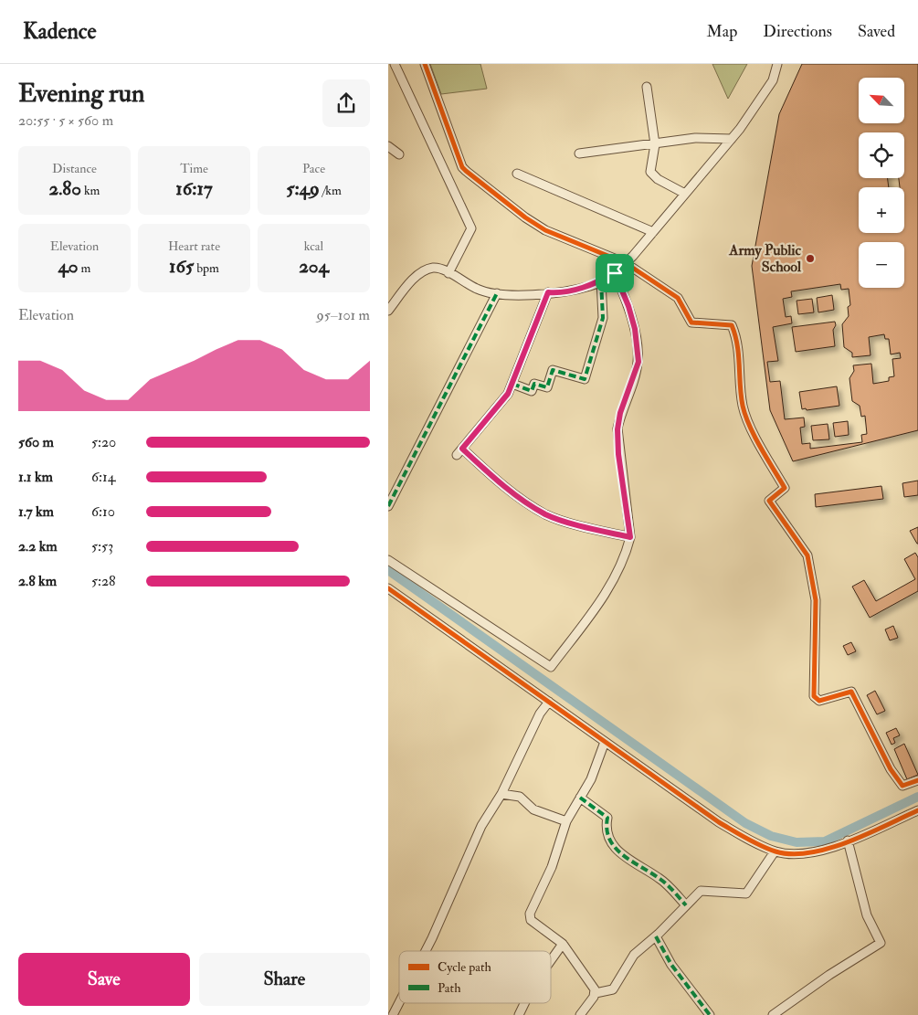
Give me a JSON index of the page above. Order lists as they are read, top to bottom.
{
  "places": ["Army Public School"],
  "legend": ["Cycle path", "Path"],
  "north": "top left",
  "page": {
    "header": "Kadence",
    "nav": ["Map", "Directions", "Saved"],
    "heading": ["Evening run", "20:55 · 5 × 560 m"],
    "map_buttons": ["+", "−"],
    "stats": [
      ["Distance", "2.80 km"],
      ["Time", "16:17"],
      ["Pace", "5:49 /km"],
      ["Elevation", "40 m"],
      ["Heart rate", "165 bpm"],
      ["kcal", "204"]
    ],
    "chart": ["Elevation", "95–101 m"],
    "list": [
      {
        "name": "560 m",
        "note": "5:20"
      },
      {
        "name": "1.1 km",
        "note": "6:14"
      },
      {
        "name": "1.7 km",
        "note": "6:10"
      },
      {
        "name": "2.2 km",
        "note": "5:53"
      },
      {
        "name": "2.8 km",
        "note": "5:28"
      }
    ],
    "buttons": ["Save", "Share"]
  }
}
